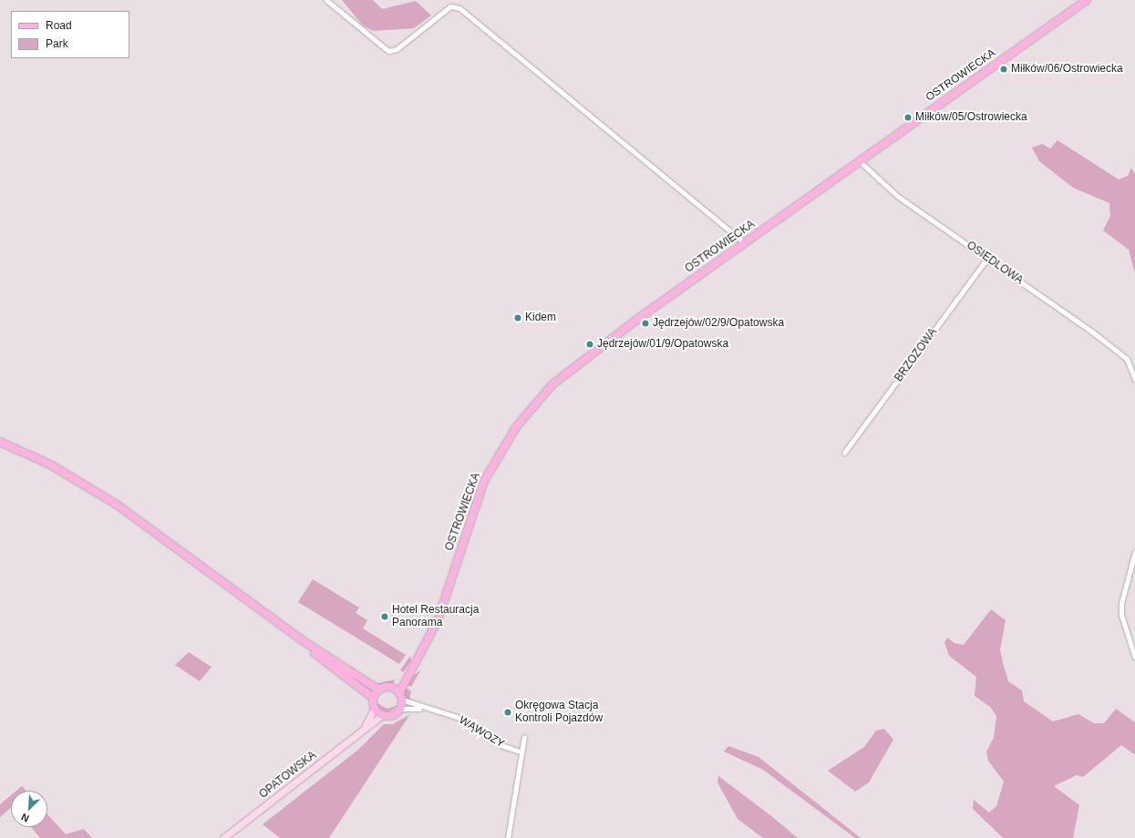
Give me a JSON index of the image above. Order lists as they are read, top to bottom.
{
  "streets": {
    "main road": ["OSTROWIECKA"],
    "street": [
      "OSIEDLOWA",
      "BRZOZOWA",
      "WĄWOZY",
      "OPATOWSKA"
    ]
  },
  "crossings": [
    ["OSTROWIECKA", "OSIEDLOWA"],
    ["OSIEDLOWA", "BRZOZOWA"],
    ["WĄWOZY", "OPATOWSKA"]
  ],
  "places": [
    "Miłków/06/Ostrowiecka",
    "Miłków/05/Ostrowiecka",
    "Kidem",
    "Jędrzejów/02/9/Opatowska",
    "Jędrzejów/01/9/Opatowska",
    "Hotel Restauracja Panorama",
    "Okręgowa Stacja Kontroli Pojazdów"
  ],
  "legend": ["Road", "Park"],
  "north": "bottom left"
}
